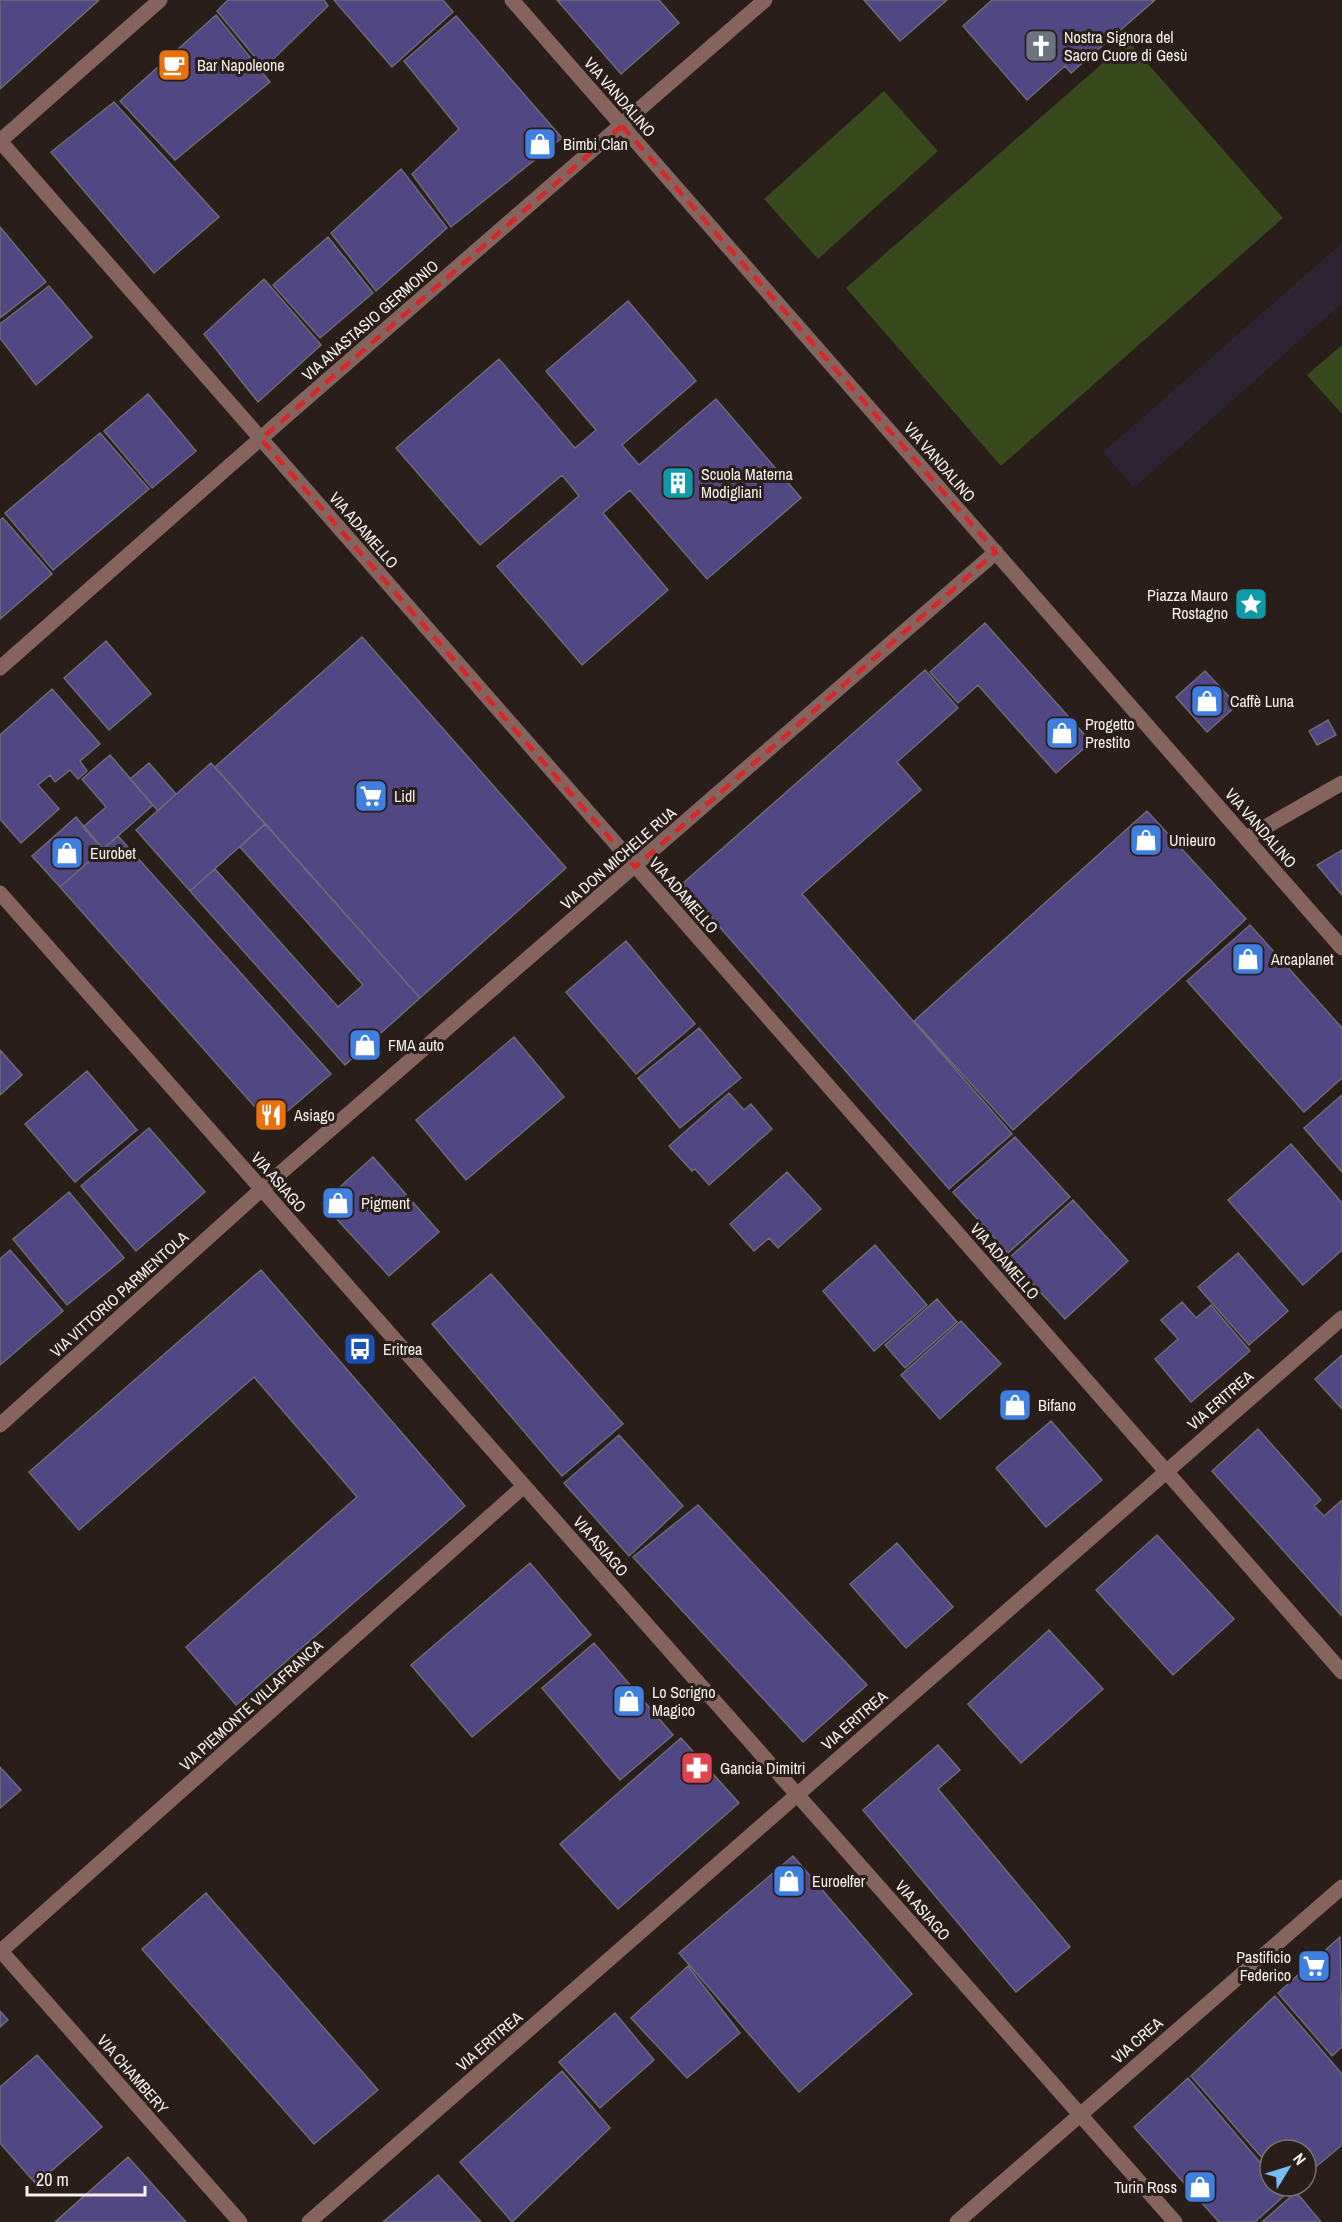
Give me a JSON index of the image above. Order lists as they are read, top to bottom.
{
  "streets": {
    "street": [
      "VIA VANDALINO",
      "VIA ANASTASIO GERMONIO",
      "VIA ADAMELLO",
      "VIA DON MICHELE RUA",
      "VIA ASIAGO",
      "VIA VITTORIO PARMENTOLA",
      "VIA ERITREA",
      "VIA PIEMONTE VILLAFRANCA",
      "VIA CREA",
      "VIA CHAMBERY"
    ]
  },
  "crossings": [
    ["VIA VANDALINO", "VIA ANASTASIO GERMONIO"],
    ["VIA VANDALINO", "VIA DON MICHELE RUA"],
    ["VIA ANASTASIO GERMONIO", "VIA ADAMELLO"],
    ["VIA ADAMELLO", "VIA DON MICHELE RUA"],
    ["VIA ADAMELLO", "VIA ERITREA"],
    ["VIA DON MICHELE RUA", "VIA ASIAGO"],
    ["VIA DON MICHELE RUA", "VIA VITTORIO PARMENTOLA"],
    ["VIA ASIAGO", "VIA VITTORIO PARMENTOLA"],
    ["VIA ASIAGO", "VIA ERITREA"],
    ["VIA ASIAGO", "VIA PIEMONTE VILLAFRANCA"],
    ["VIA ASIAGO", "VIA CREA"],
    ["VIA PIEMONTE VILLAFRANCA", "VIA CHAMBERY"]
  ],
  "places": {
    "church": ["Nostra Signora del Sacro Cuore di Gesù"],
    "cafe": ["Bar Napoleone"],
    "shop": [
      "Bimbi Clan",
      "Caffè Luna",
      "Progetto Prestito",
      "Unieuro",
      "Eurobet",
      "Arcaplanet",
      "FMA auto",
      "Pigment",
      "Bifano",
      "Lo Scrigno Magico",
      "Euroelfer",
      "Turin Ross"
    ],
    "building": ["Scuola Materna Modigliani"],
    "place": ["Piazza Mauro Rostagno"],
    "supermarket": ["Lidl", "Pastificio Federico"],
    "restaurant": ["Asiago"],
    "bus stop": ["Eritrea"],
    "pharmacy": ["Gancia Dimitri"]
  },
  "scale_bar": "20 m",
  "north": "top right"
}
